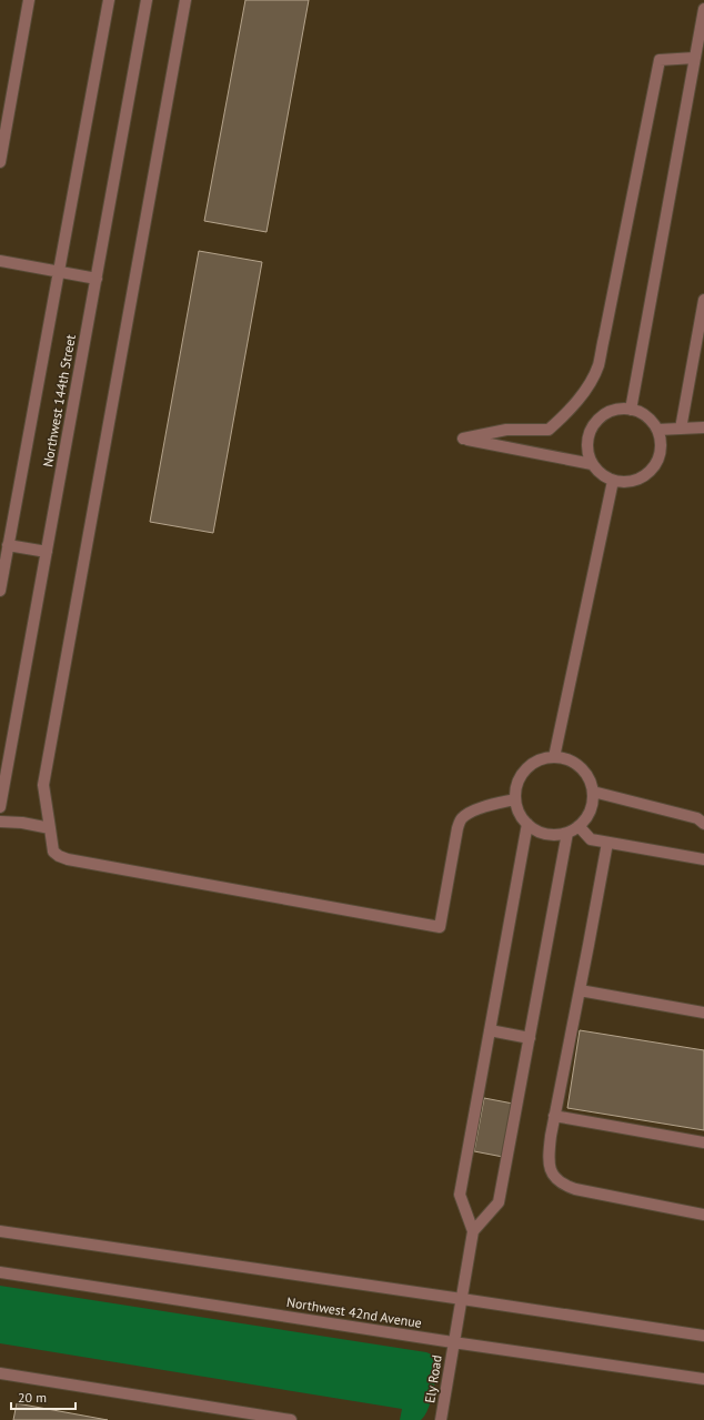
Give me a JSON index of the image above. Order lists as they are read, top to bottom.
{
  "streets": {
    "street": ["Northwest 144th Street", "Northwest 42nd Avenue", "Ely Road"]
  },
  "crossings": [
    ["Northwest 42nd Avenue", "Ely Road"]
  ],
  "scale_bar": "20 m"
}
